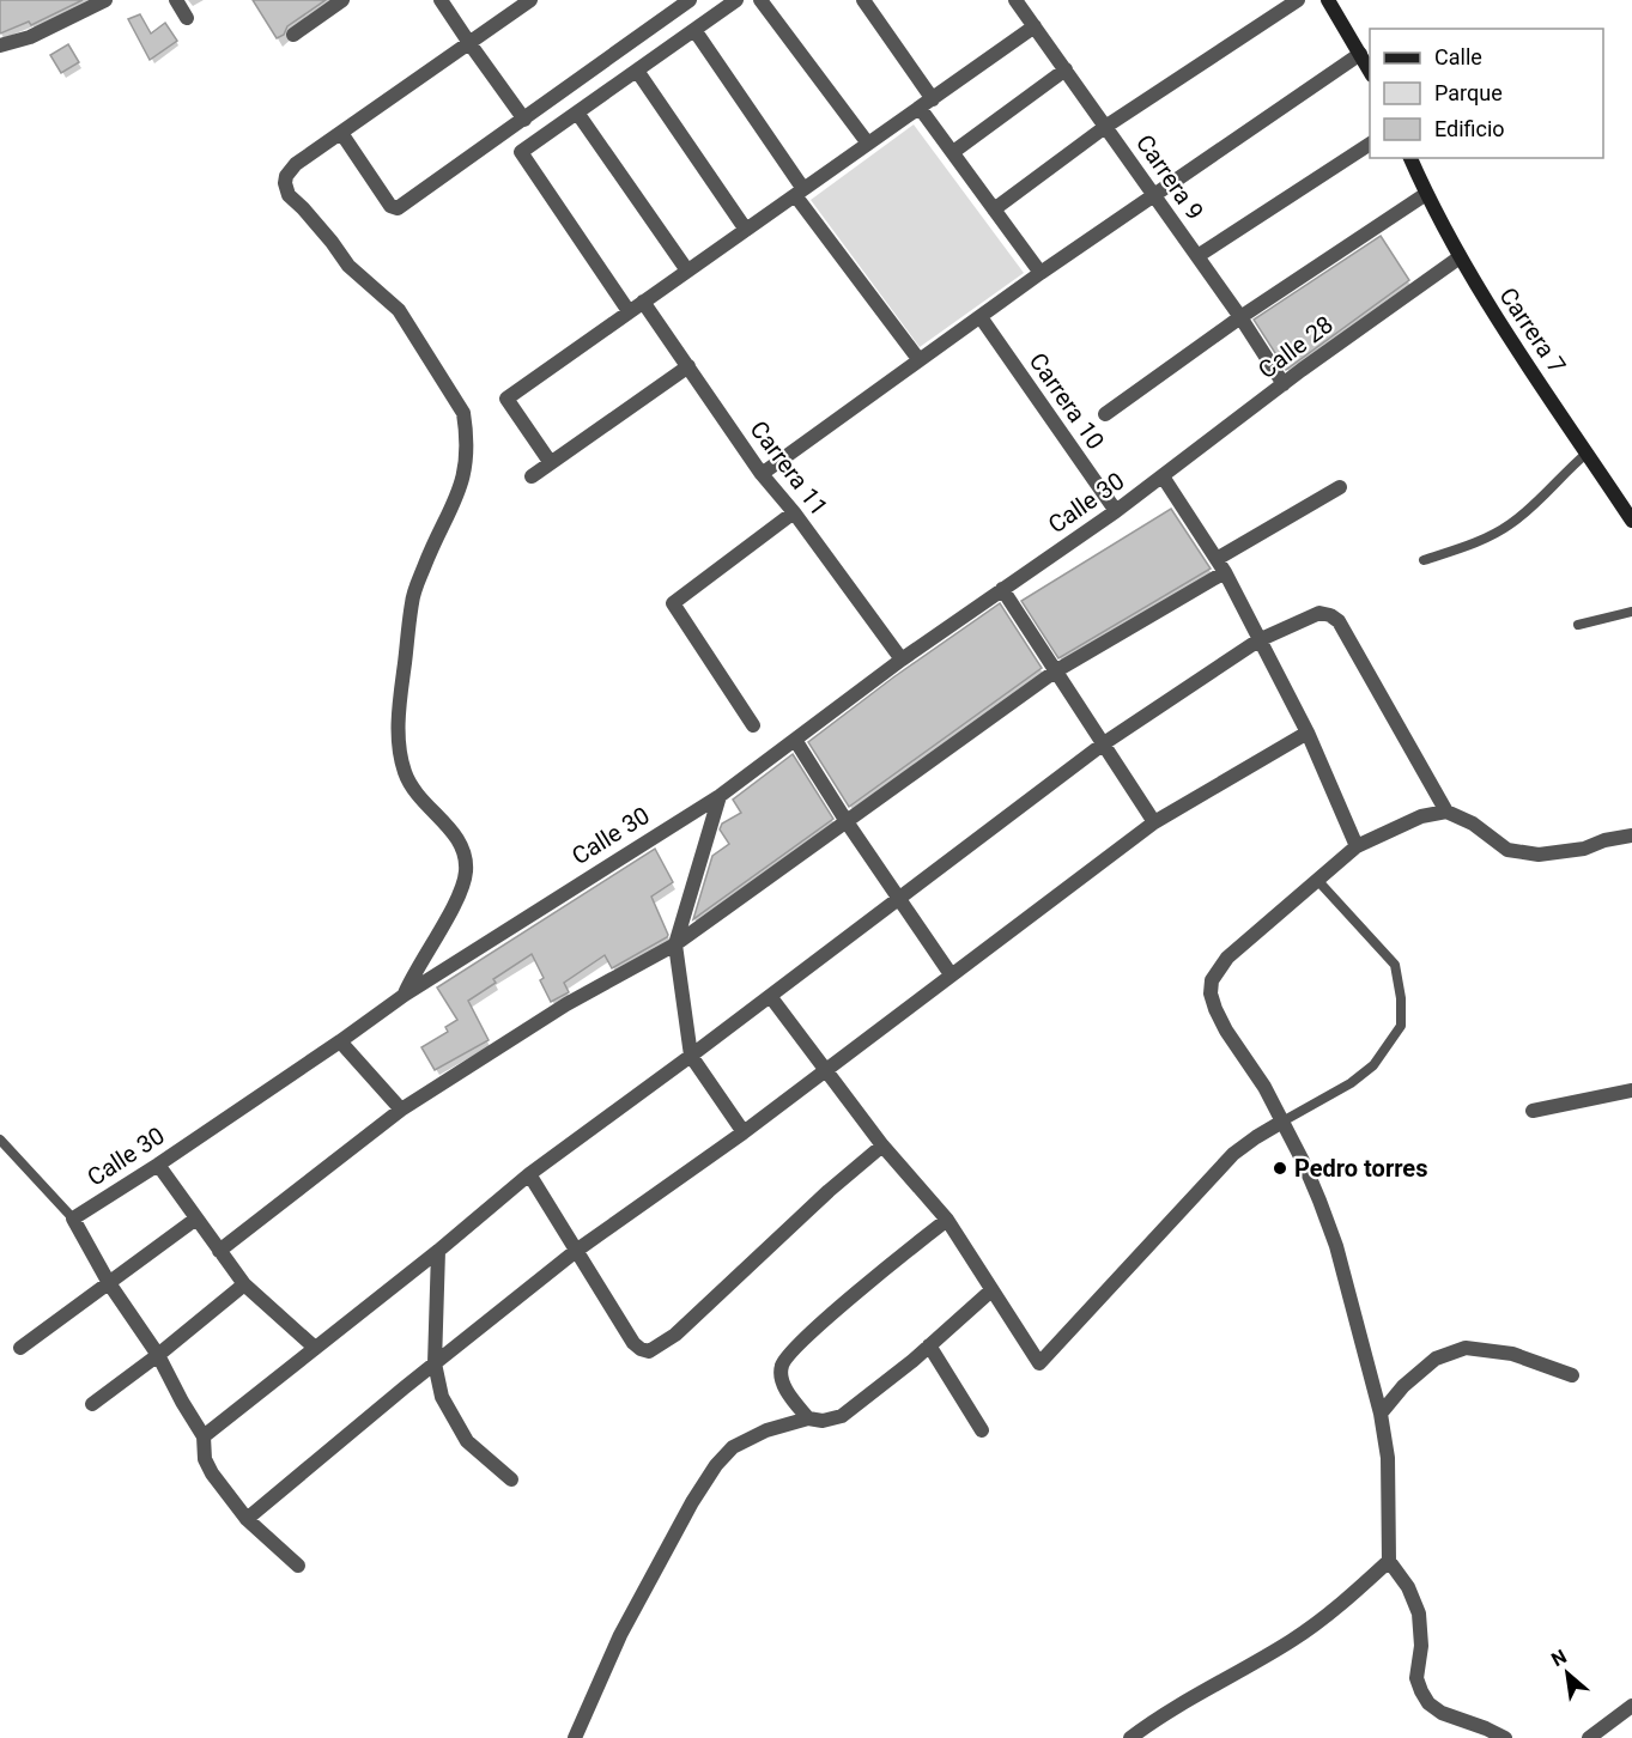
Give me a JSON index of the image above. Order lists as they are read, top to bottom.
{
  "streets": {
    "street": [
      "Carrera 9",
      "Carrera 7",
      "Calle 28",
      "Carrera 10",
      "Carrera 11",
      "Calle 30"
    ]
  },
  "crossings": [
    ["Carrera 9", "Calle 28"],
    ["Carrera 7", "Calle 28"],
    ["Calle 28", "Calle 30"],
    ["Carrera 10", "Calle 30"],
    ["Carrera 11", "Calle 30"]
  ],
  "places": ["Pedro torres"],
  "legend": ["Calle", "Parque", "Edificio"],
  "north": "top left"
}
